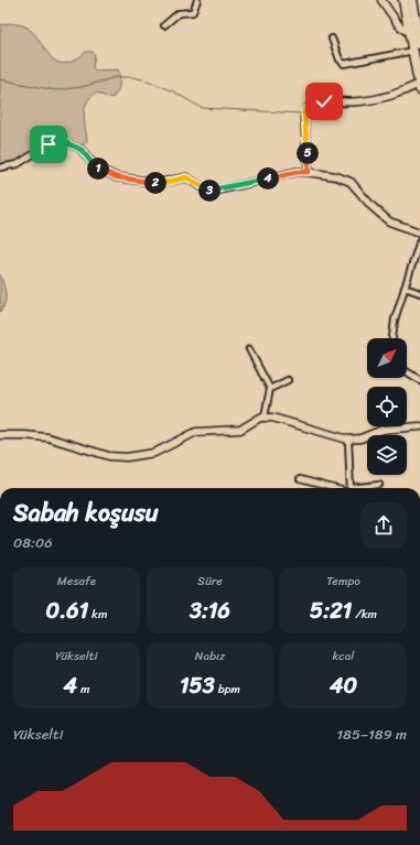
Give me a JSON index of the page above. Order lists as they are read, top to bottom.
{
  "north": "top right",
  "page": {
    "pins": [
      "5",
      "1",
      "4",
      "2",
      "3"
    ],
    "heading": ["Sabah koşusu", "08:06"],
    "stats": [
      ["Mesafe", "0.61 km"],
      ["Süre", "3:16"],
      ["Tempo", "5:21 /km"],
      ["Yükselti", "4 m"],
      ["Nabız", "153 bpm"],
      ["kcal", "40"]
    ],
    "chart": ["Yükselti", "185–189 m"]
  }
}
